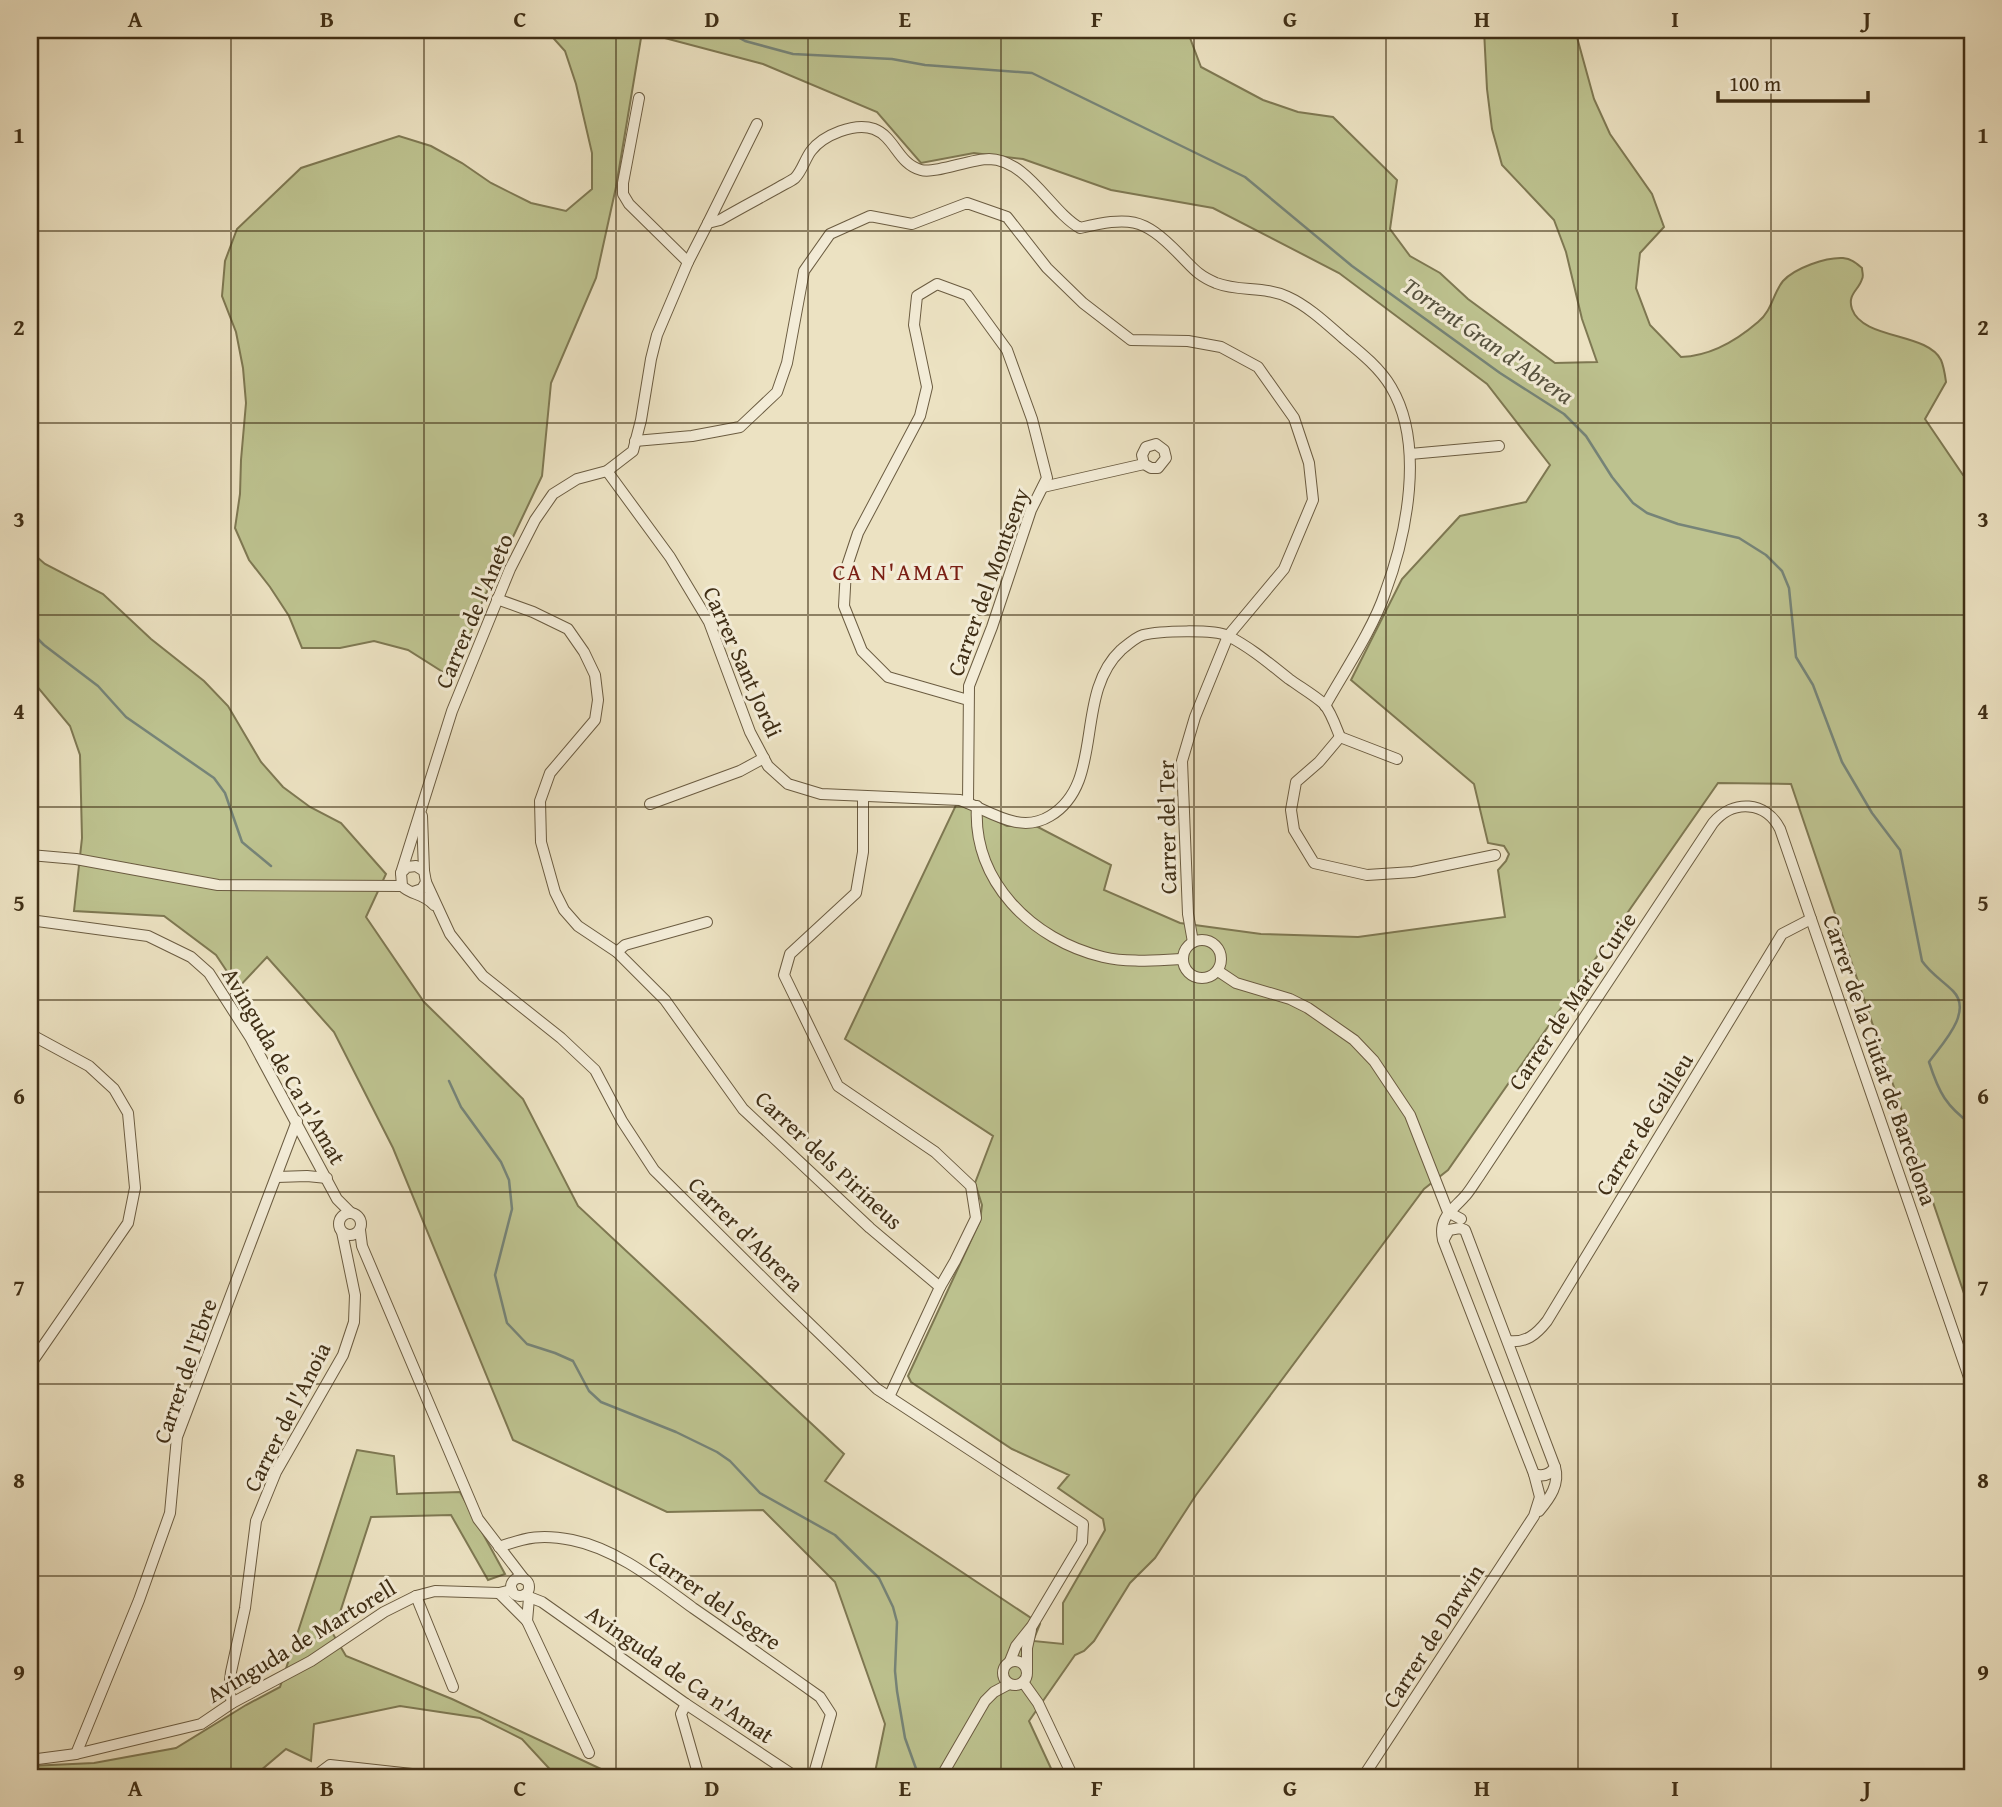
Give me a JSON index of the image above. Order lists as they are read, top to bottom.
{
  "streets": {
    "street": [
      "Carrer del Montseny",
      "Carrer de l'Aneto",
      "Carrer Sant Jordi",
      "Carrer del Ter",
      "Carrer de Marie Curie",
      "Carrer de la Ciutat de Barcelona",
      "Avinguda de Ca n'Amat",
      "Carrer de Galileu",
      "Carrer dels Pirineus",
      "Carrer d'Abrera",
      "Carrer de l'Ebre",
      "Carrer de l'Anoia",
      "Carrer del Segre",
      "Carrer de Darwin",
      "Avinguda de Martorell"
    ]
  },
  "crossings": [
    ["Carrer del Montseny", "Carrer Sant Jordi"],
    ["Carrer del Montseny", "Carrer del Ter"],
    ["Carrer de l'Aneto", "Carrer Sant Jordi"],
    ["Carrer de l'Aneto", "Carrer dels Pirineus"],
    ["Carrer de l'Aneto", "Carrer d'Abrera"],
    ["Carrer Sant Jordi", "Carrer del Ter"],
    ["Carrer de Marie Curie", "Carrer de la Ciutat de Barcelona"],
    ["Carrer de Marie Curie", "Carrer de Galileu"],
    ["Carrer de Marie Curie", "Carrer de Darwin"],
    ["Carrer de la Ciutat de Barcelona", "Carrer de Galileu"],
    ["Avinguda de Ca n'Amat", "Carrer de l'Ebre"],
    ["Avinguda de Ca n'Amat", "Carrer de l'Anoia"],
    ["Avinguda de Ca n'Amat", "Avinguda de Martorell"],
    ["Carrer de l'Ebre", "Avinguda de Martorell"],
    ["Carrer de l'Anoia", "Avinguda de Martorell"]
  ],
  "districts": ["CA N'AMAT"],
  "water": ["Torrent Gran d'Abrera"],
  "scale_bar": "100 m",
  "grid": {
    "columns": [
      "A",
      "B",
      "C",
      "D",
      "E",
      "F",
      "G",
      "H",
      "I",
      "J"
    ],
    "rows": [
      "1",
      "2",
      "3",
      "4",
      "5",
      "6",
      "7",
      "8",
      "9"
    ]
  }
}
